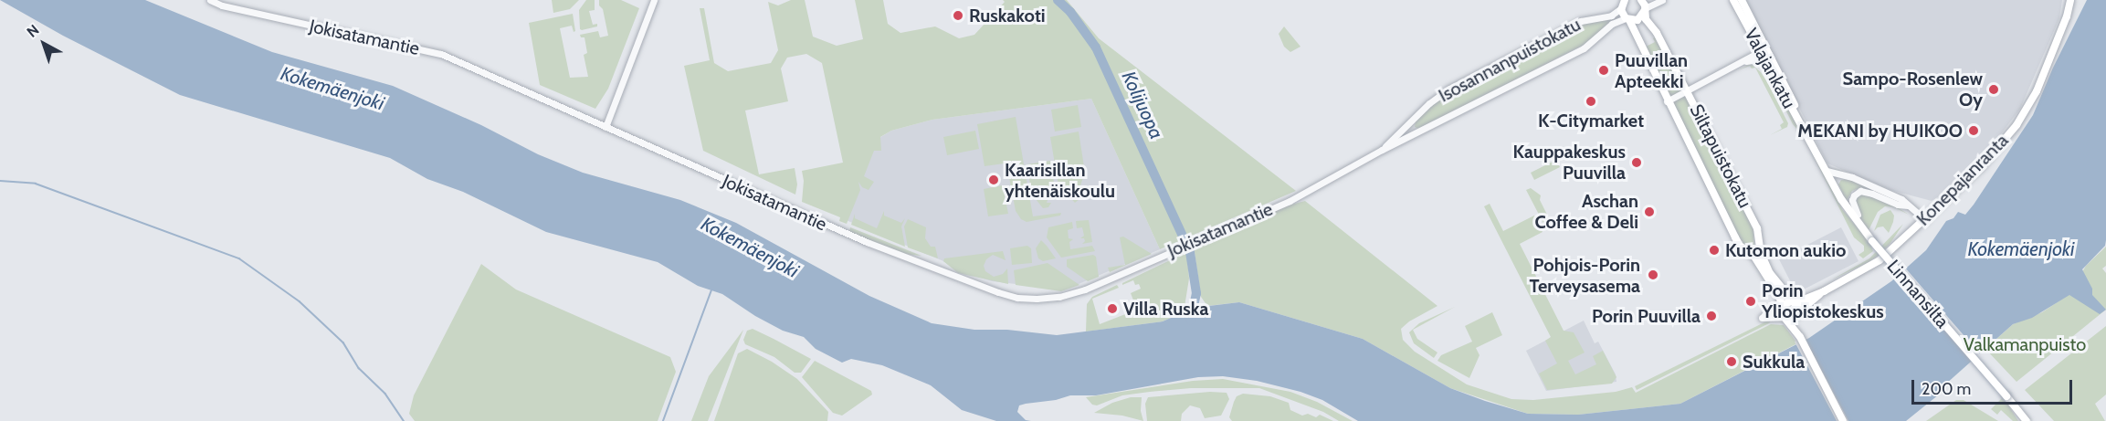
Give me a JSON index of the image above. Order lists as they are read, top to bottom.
{
  "streets": {
    "main road": [
      "Valajankatu",
      "Siltapuistokatu",
      "Konepajanranta",
      "Linnansilta"
    ],
    "street": ["Jokisatamantie", "Isosannanpuistokatu"]
  },
  "crossings": [
    ["Jokisatamantie", "Isosannanpuistokatu"],
    ["Isosannanpuistokatu", "Siltapuistokatu"],
    ["Valajankatu", "Linnansilta"]
  ],
  "water": ["Kokemäenjoki", "Kolijuopa"],
  "parks": ["Valkamanpuisto"],
  "places": [
    "Ruskakoti",
    "Puuvillan Apteekki",
    "Sampo-Rosenlew Oy",
    "K-Citymarket",
    "MEKANI by HUIKOO",
    "Kauppakeskus Puuvilla",
    "Kaarisillan yhtenäiskoulu",
    "Aschan Coffee & Deli",
    "Kutomon aukio",
    "Pohjois-Porin Terveysasema",
    "Porin Yliopistokeskus",
    "Villa Ruska",
    "Porin Puuvilla",
    "Sukkula"
  ],
  "scale_bar": "200 m",
  "north": "top left"
}
